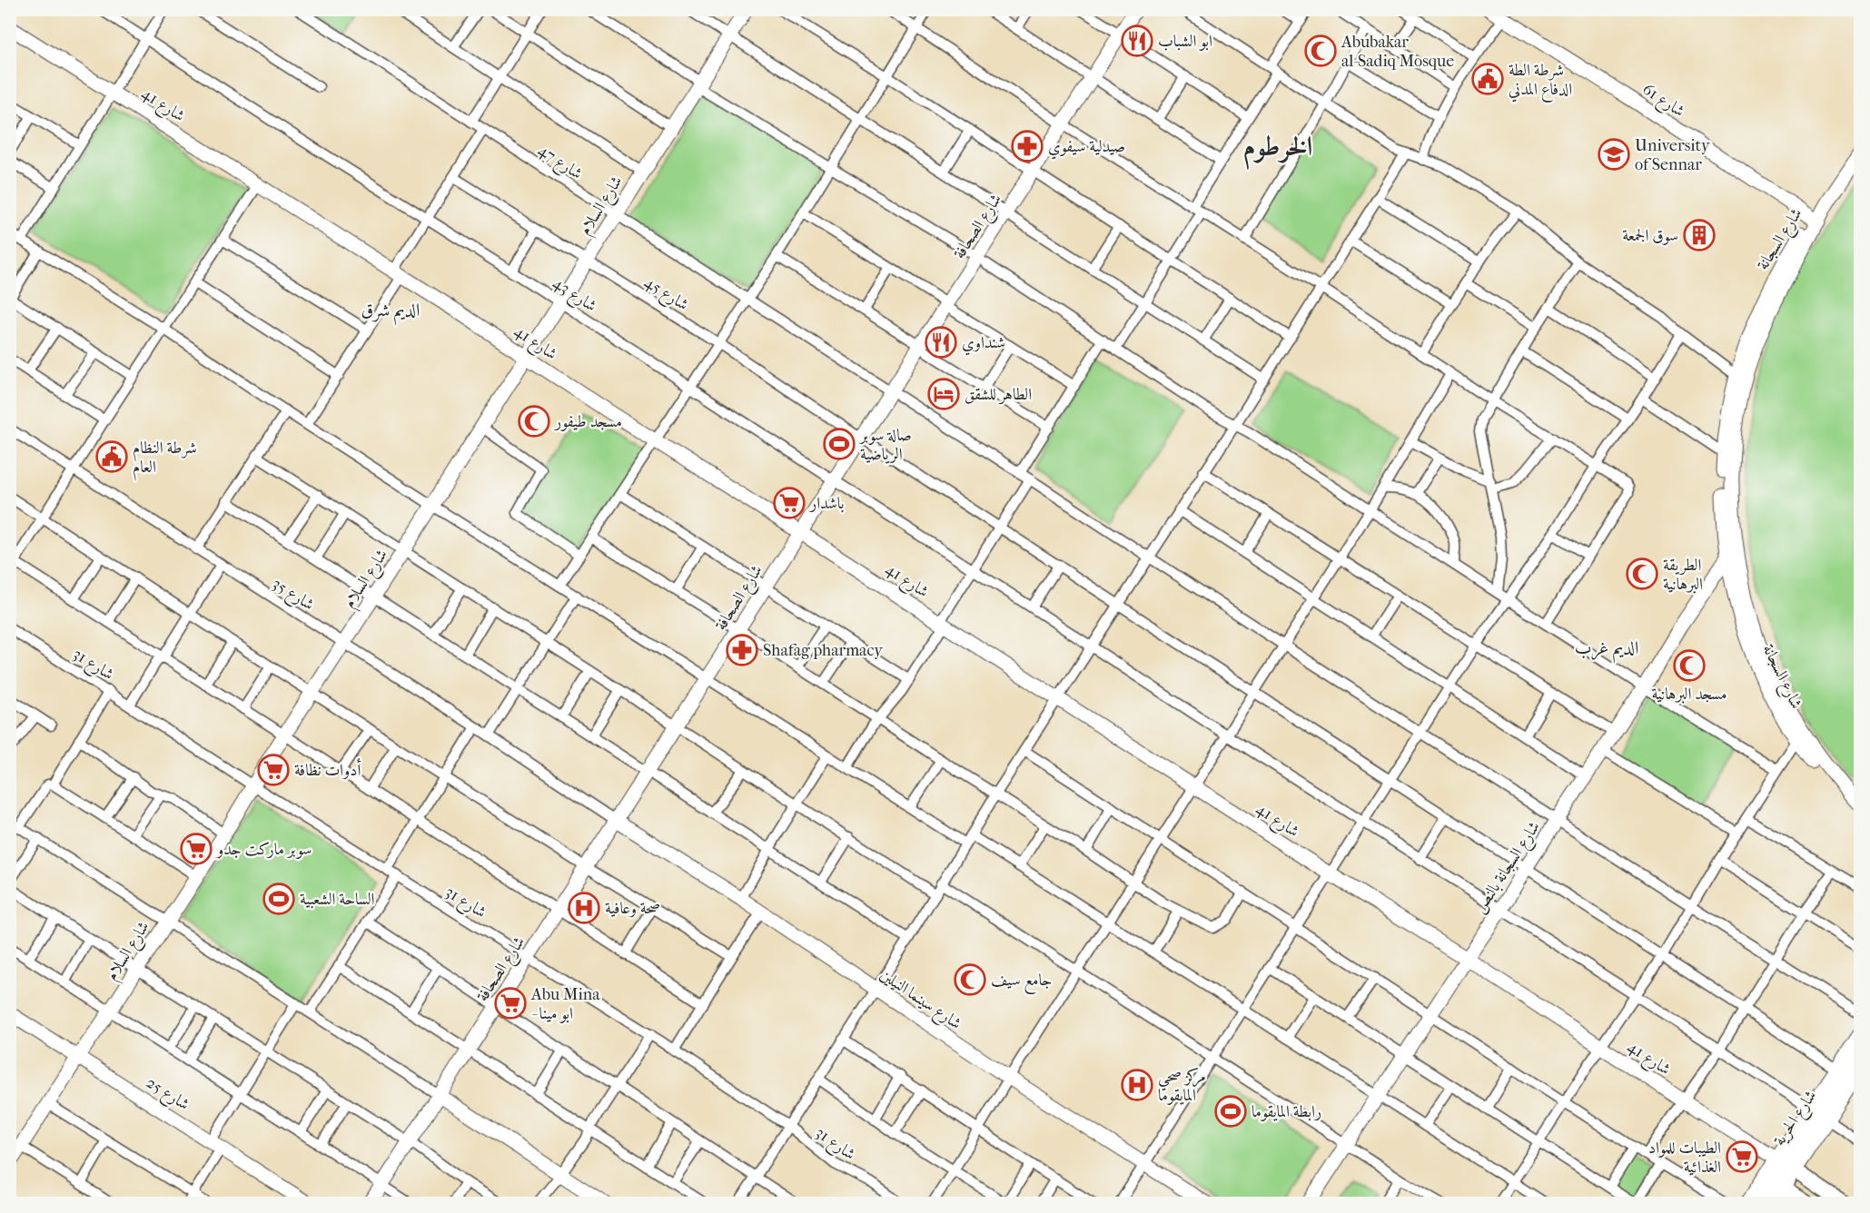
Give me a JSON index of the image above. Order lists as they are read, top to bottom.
{
  "streets": {
    "main road": [
      "شارع 61",
      "شارع 41",
      "شارع السلام",
      "شارع الصحافة",
      "شارع السجانة",
      "شارع السجانة بالنص",
      "شارع سينما النيلين",
      "شارع 25",
      "شارع الحرية"
    ],
    "street": [
      "شارع 47",
      "شارع 45",
      "شارع 43",
      "شارع 35",
      "شارع 31"
    ]
  },
  "crossings": [
    ["شارع 61", "شارع السجانة"],
    ["شارع 41", "شارع السلام"],
    ["شارع 41", "شارع الصحافة"],
    ["شارع 41", "شارع السجانة بالنص"],
    ["شارع 41", "شارع الحرية"],
    ["شارع 47", "شارع السلام"],
    ["شارع 47", "شارع الصحافة"],
    ["شارع 47", "شارع السجانة بالنص"],
    ["شارع السلام", "شارع 45"],
    ["شارع السلام", "شارع 43"],
    ["شارع السلام", "شارع 35"],
    ["شارع السلام", "شارع 31"],
    ["شارع السلام", "شارع 25"],
    ["شارع الصحافة", "شارع 45"],
    ["شارع الصحافة", "شارع 43"],
    ["شارع الصحافة", "شارع 35"],
    ["شارع الصحافة", "شارع 31"],
    ["شارع الصحافة", "شارع سينما النيلين"],
    ["شارع السجانة", "شارع السجانة بالنص"],
    ["شارع 45", "شارع السجانة بالنص"],
    ["شارع 45", "شارع الحرية"],
    ["شارع 43", "شارع السجانة بالنص"],
    ["شارع 43", "شارع الحرية"],
    ["شارع 35", "شارع سينما النيلين"]
  ],
  "districts": ["الخرطوم", "الديم شرق", "الديم غرب"],
  "places": {
    "restaurant": ["ابو الشباب", "شنداوي"],
    "mosque": [
      "Abubakar al-Sadiq Mosque",
      "مسجد طيفور",
      "الطريقة البرهانية",
      "مسجد البرهانية",
      "جامع سيف"
    ],
    "public building": ["شرطة الطة الدفاع المدني", "شرطة النظام العام"],
    "pharmacy": ["صيدلية سيفوي", "Shafag pharmacy"],
    "school or university": ["University of Sennar"],
    "building": ["سوق الجمعة"],
    "hotel": ["الطاهر للشقق"],
    "sports": ["صالة سوبر الرياضية", "الساحة الشعبية", "رابطة المايقوما"],
    "supermarket": [
      "باشدار",
      "أدوات نظافة",
      "سوبر ماركت جدو",
      "Abu Mina - ابو مينا",
      "الطيبات للمواد الغذائية"
    ],
    "hospital": ["صحة وعافية", "مركز صحي المايقوما"]
  }
}
